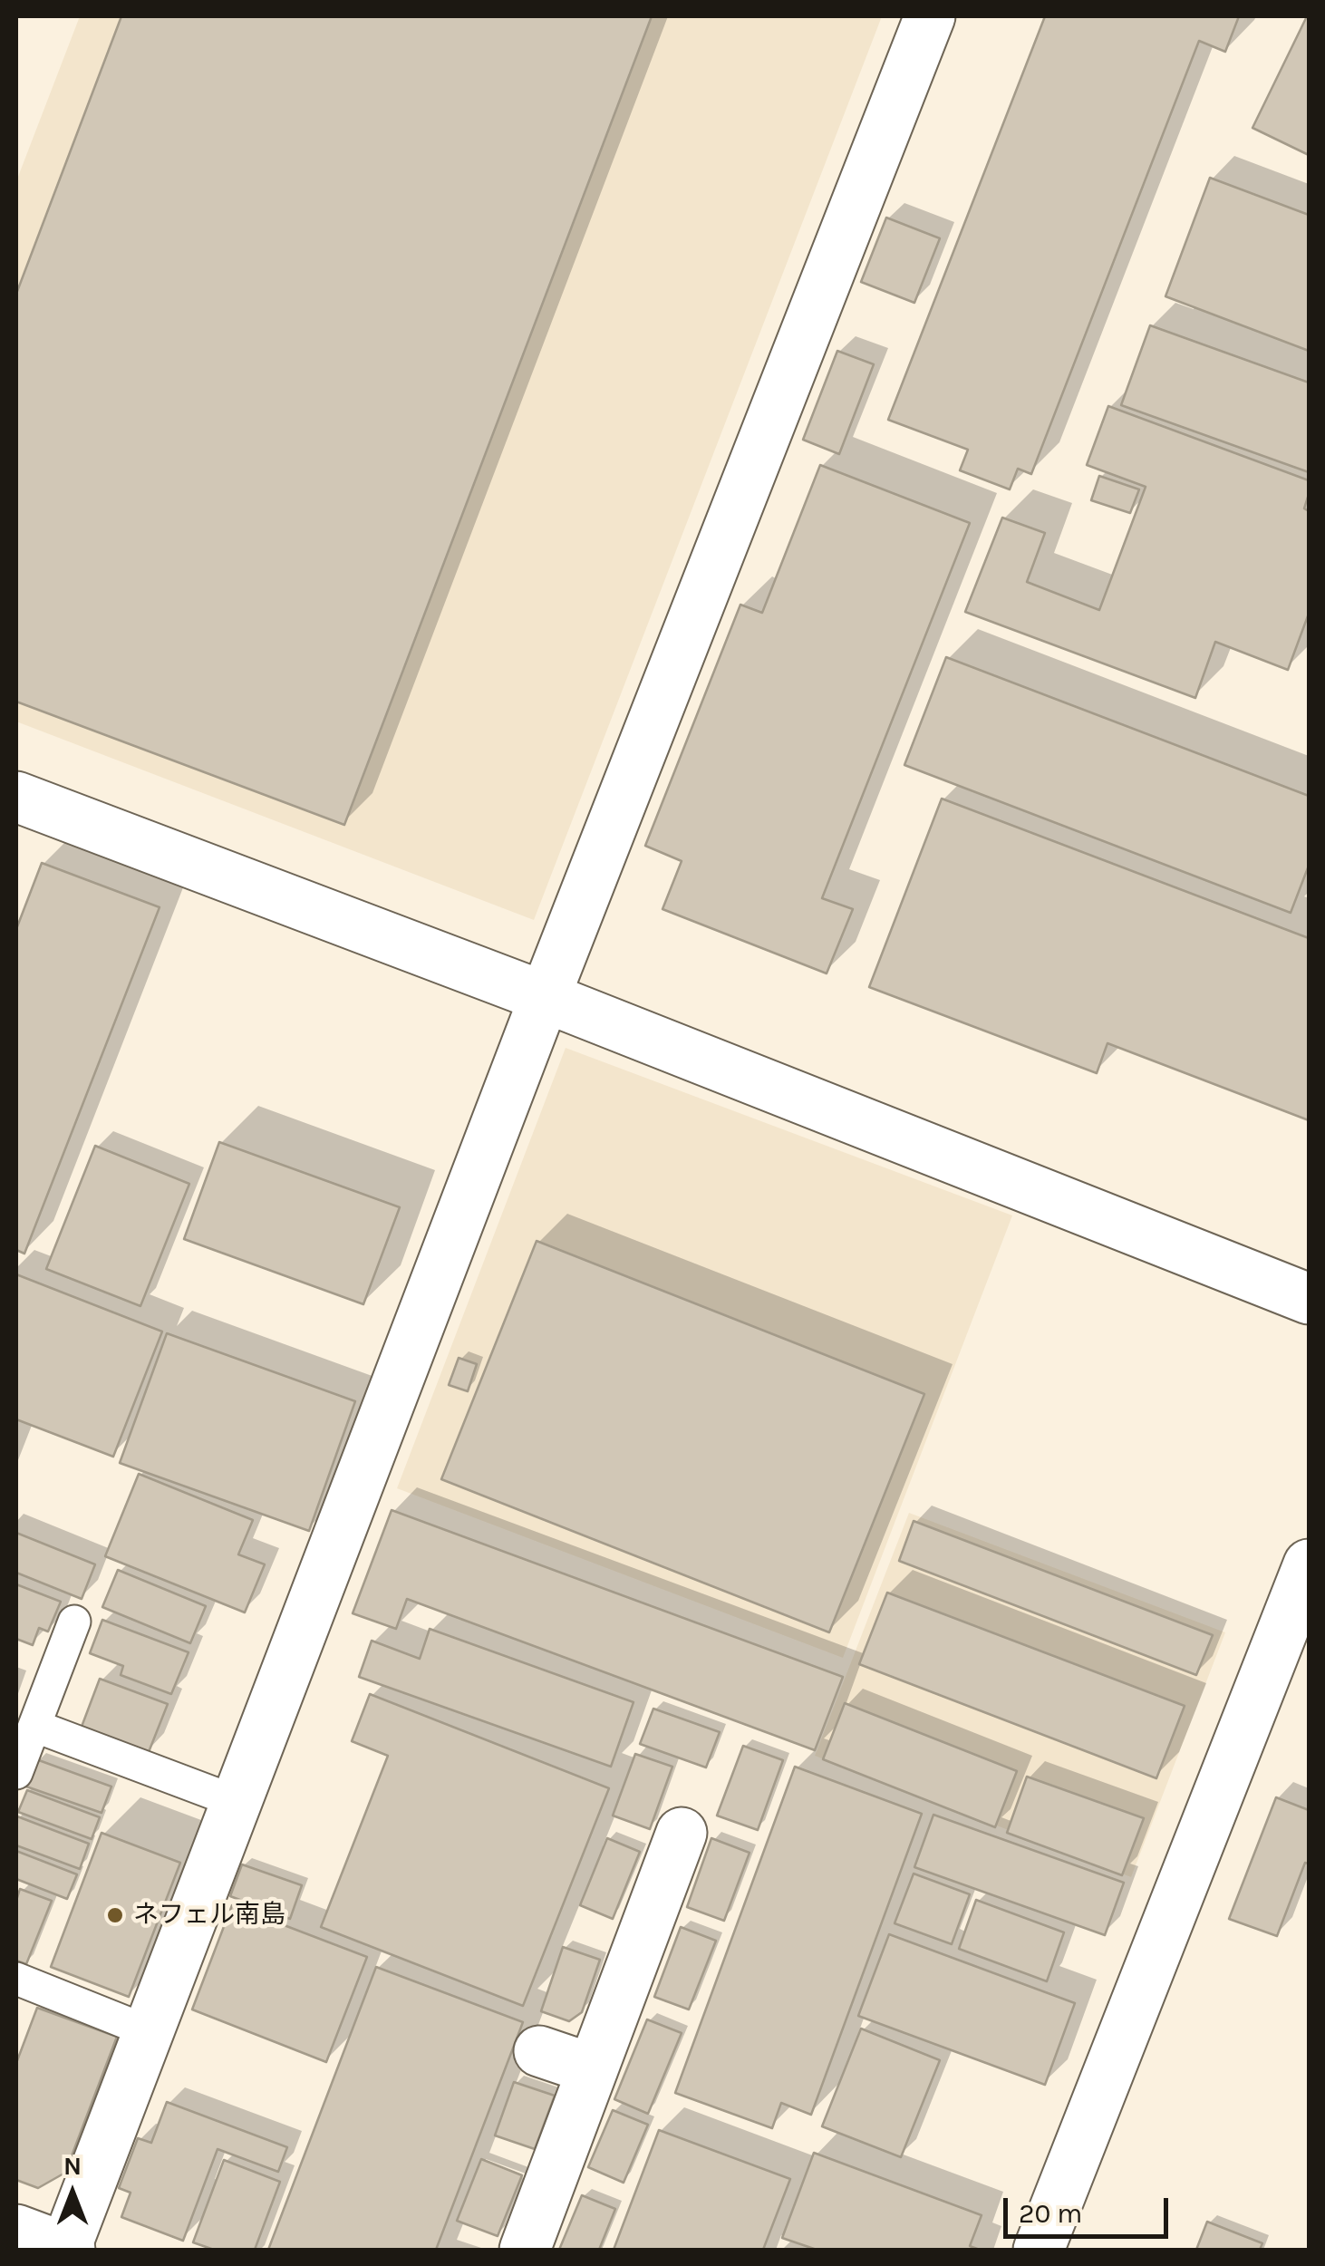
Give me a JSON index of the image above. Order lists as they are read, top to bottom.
{
  "places": ["ネフェル南島"],
  "scale_bar": "20 m",
  "north": "top"
}
